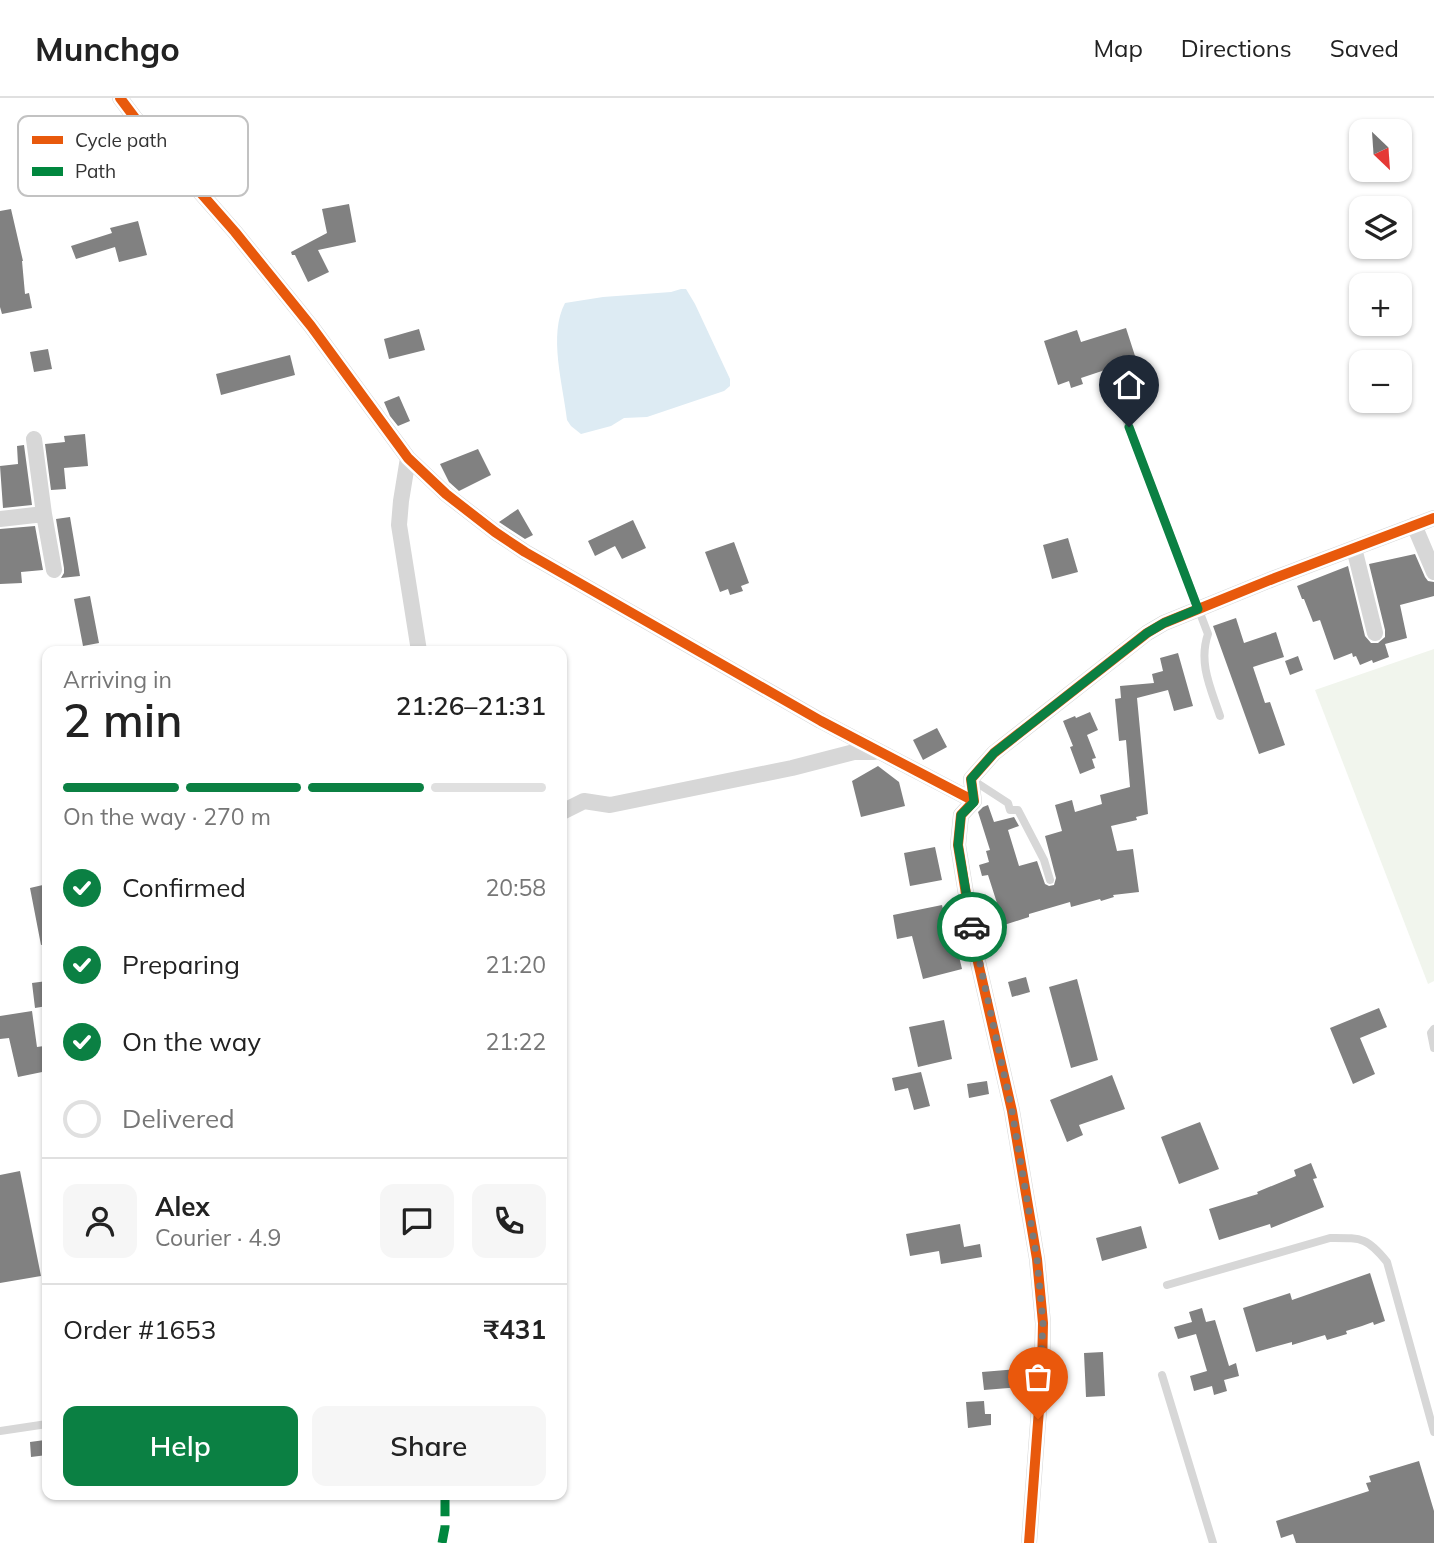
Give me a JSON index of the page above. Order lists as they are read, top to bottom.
{
  "legend": ["Cycle path", "Path"],
  "north": "bottom right",
  "page": {
    "header": "Munchgo",
    "nav": ["Map", "Directions", "Saved"],
    "map_buttons": ["+", "−"],
    "heading": ["2 min", "Arriving in", "21:26–21:31"],
    "panel": [
      "Alex",
      "Courier · 4.9",
      "Order #1653",
      "₹431"
    ],
    "bar": "On the way · 270 m",
    "list": [
      ["Confirmed", "20:58"],
      ["Preparing", "21:20"],
      ["On the way", "21:22"],
      "Delivered"
    ],
    "buttons": ["Help", "Share"]
  }
}
